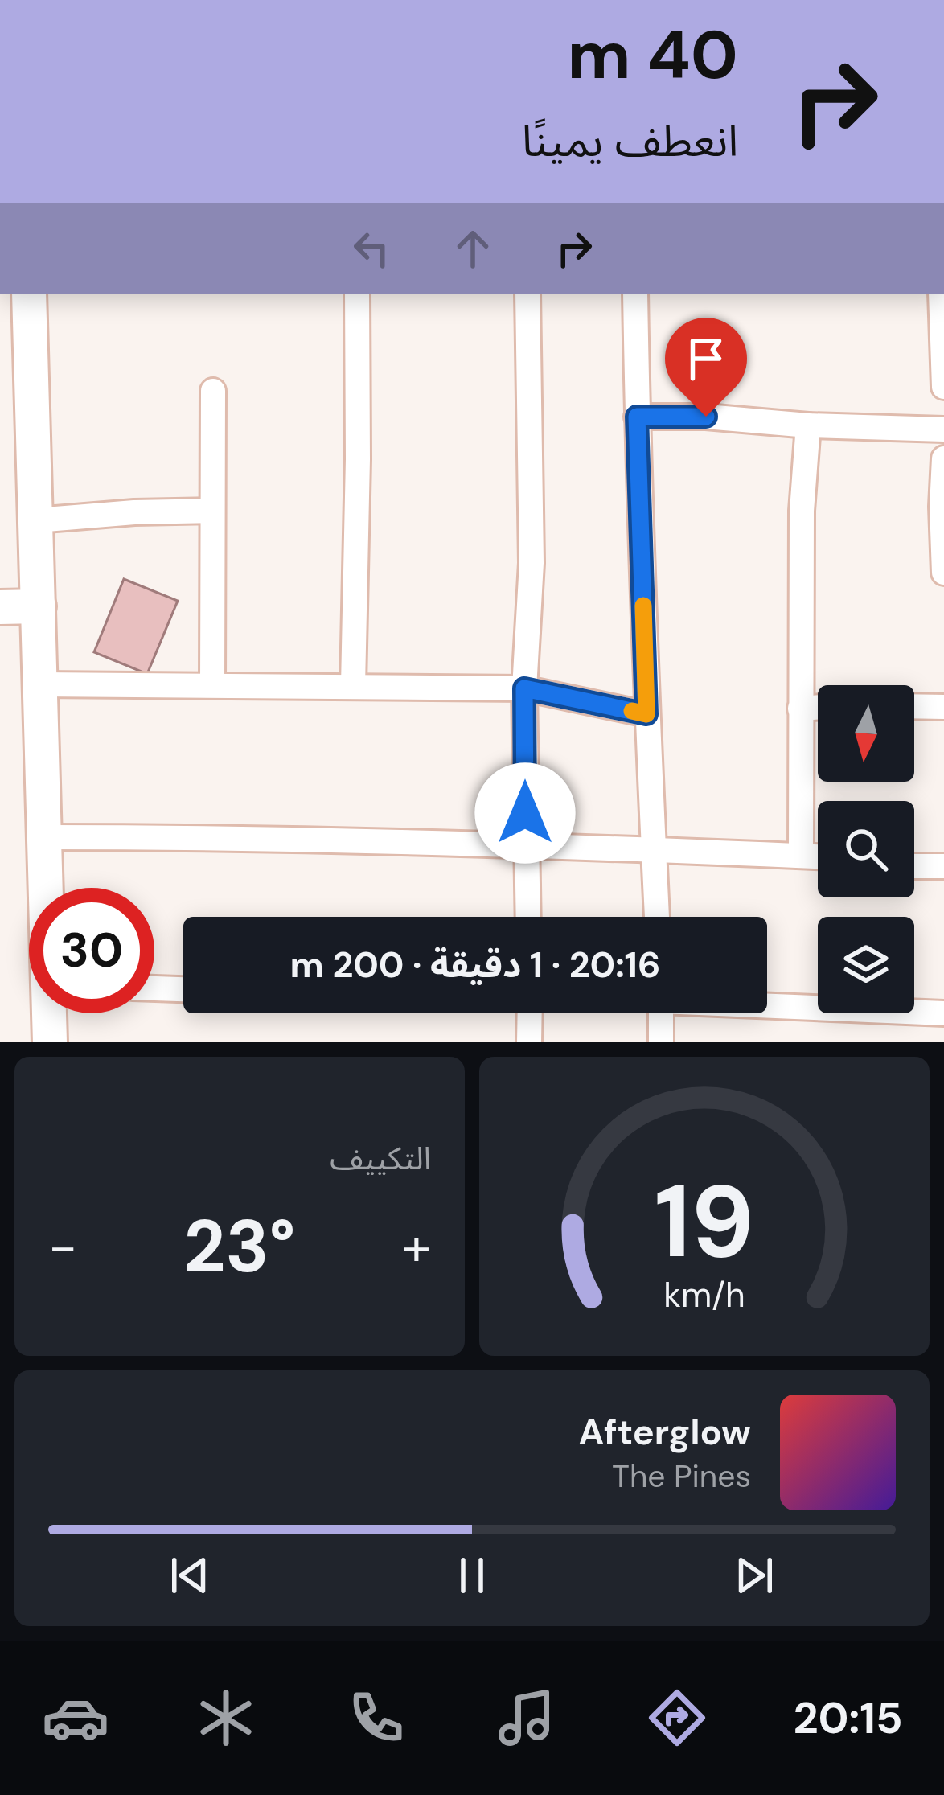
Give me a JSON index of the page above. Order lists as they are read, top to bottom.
{
  "north": "bottom",
  "page": {
    "turn": ["40 m", "انعطف يمينًا"],
    "limit": "30",
    "trip": "20:16 · 1 دقيقة · 200 m",
    "tile": "التكييف",
    "heat": ["−", "23°", "+"],
    "song": ["Afterglow", "The Pines"],
    "tabs": "20:15",
    "gauge": ["19", "km/h"]
  }
}
